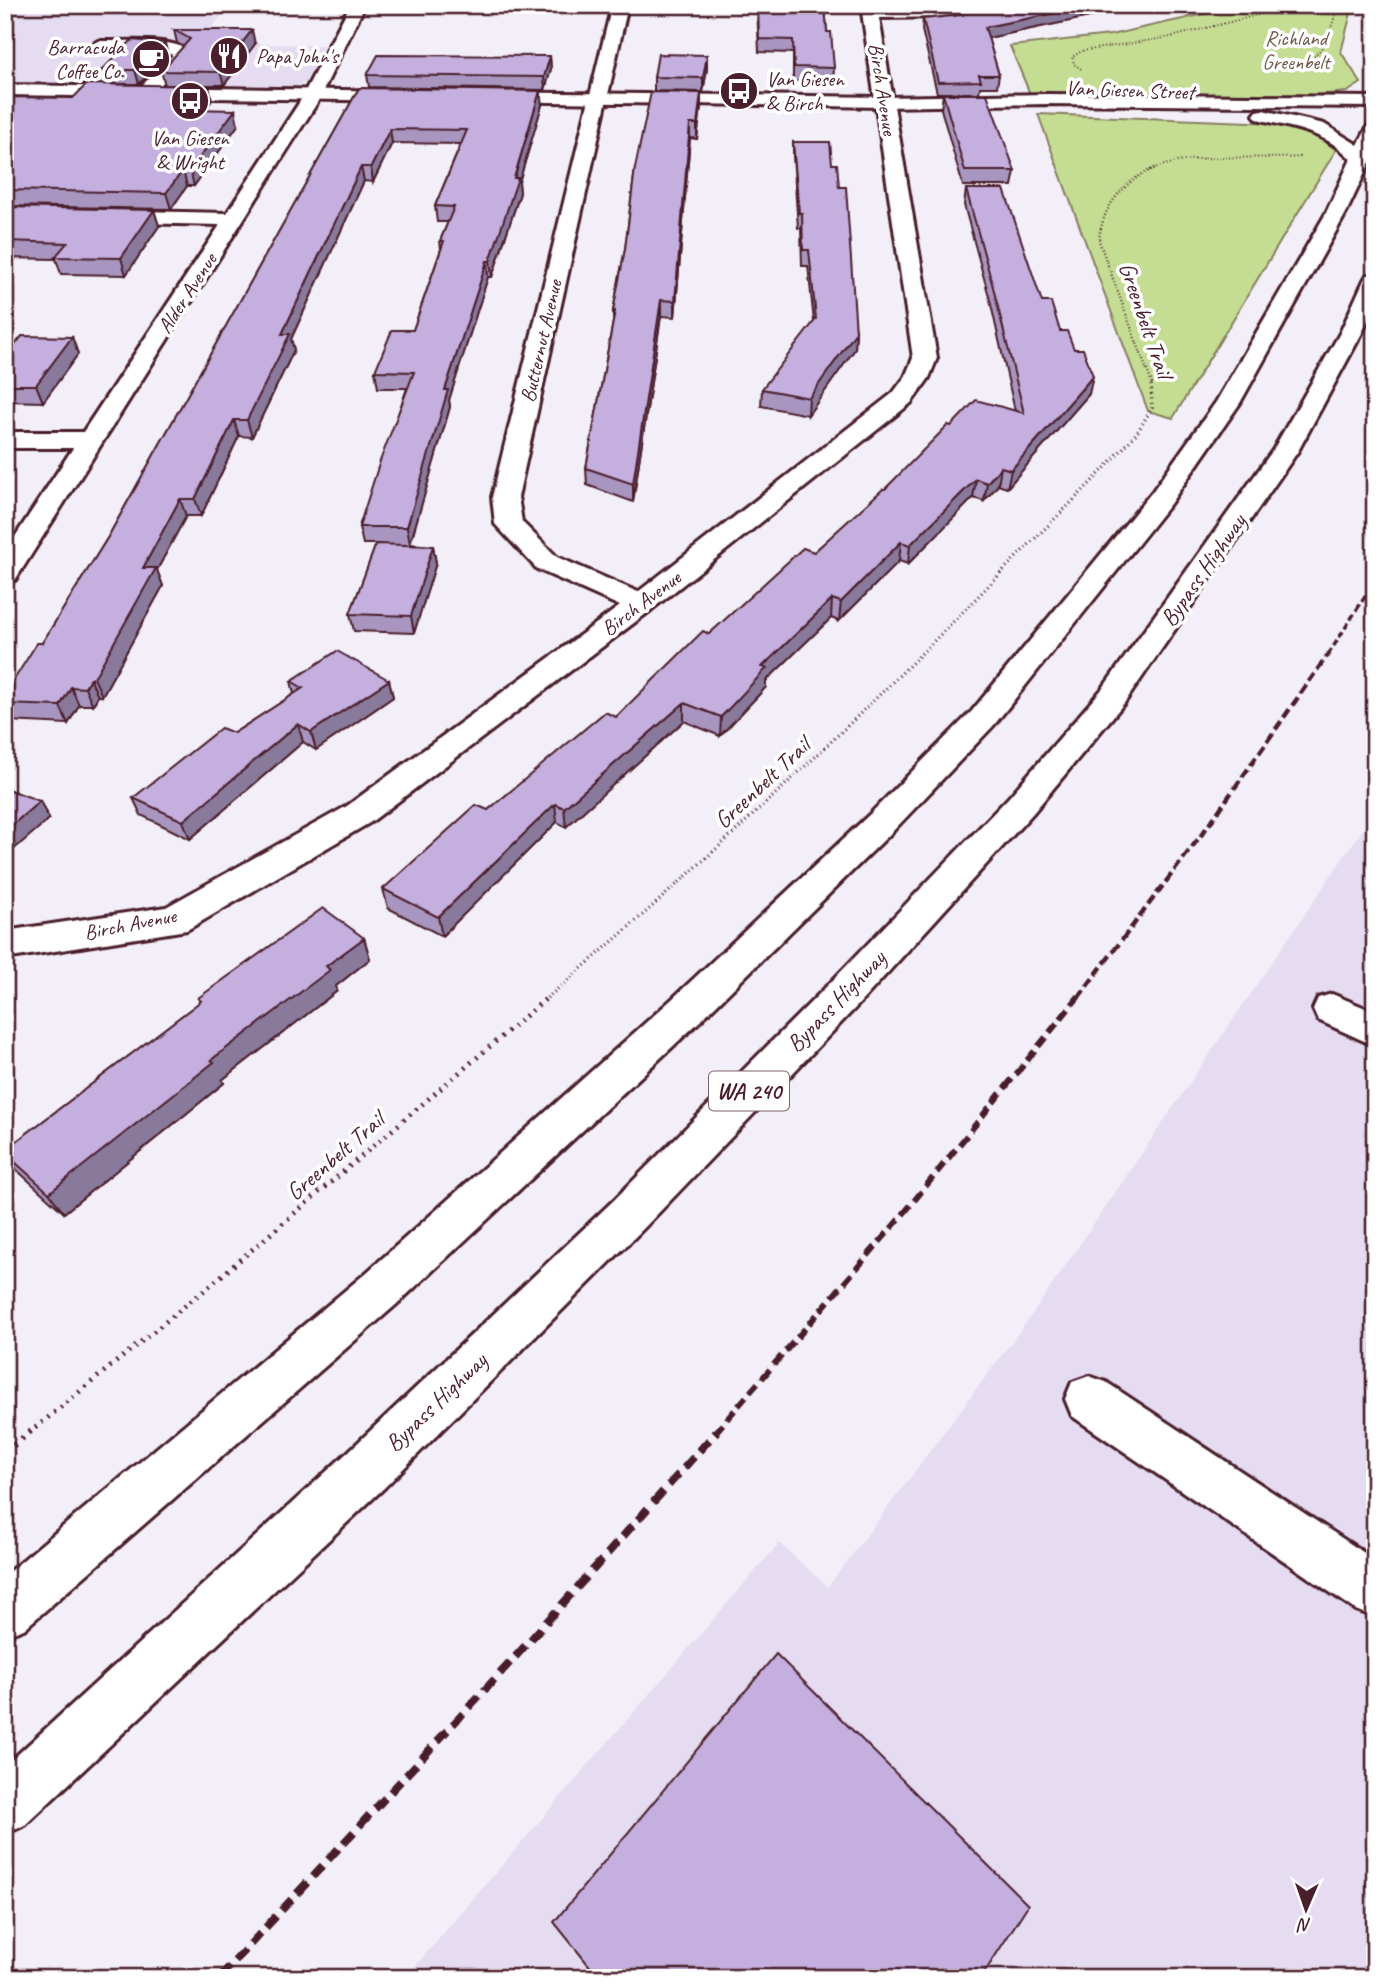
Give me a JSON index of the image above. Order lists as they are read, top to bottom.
{
  "streets": {
    "main road": [
      "Birch Avenue",
      "Van Giesen Street",
      "Alder Avenue",
      "Butternut Avenue",
      "Bypass Highway",
      "WA 240"
    ],
    "path": ["Greenbelt Trail"]
  },
  "crossings": [
    ["Birch Avenue", "Van Giesen Street"],
    ["Birch Avenue", "Butternut Avenue"],
    ["Van Giesen Street", "Butternut Avenue"]
  ],
  "parks": ["Richland Greenbelt"],
  "places": {
    "restaurant": ["Papa John's"],
    "cafe": ["Barracuda Coffee Co."],
    "bus stop": ["Van Giesen & Birch", "Van Giesen & Wright"]
  },
  "north": "bottom"
}
